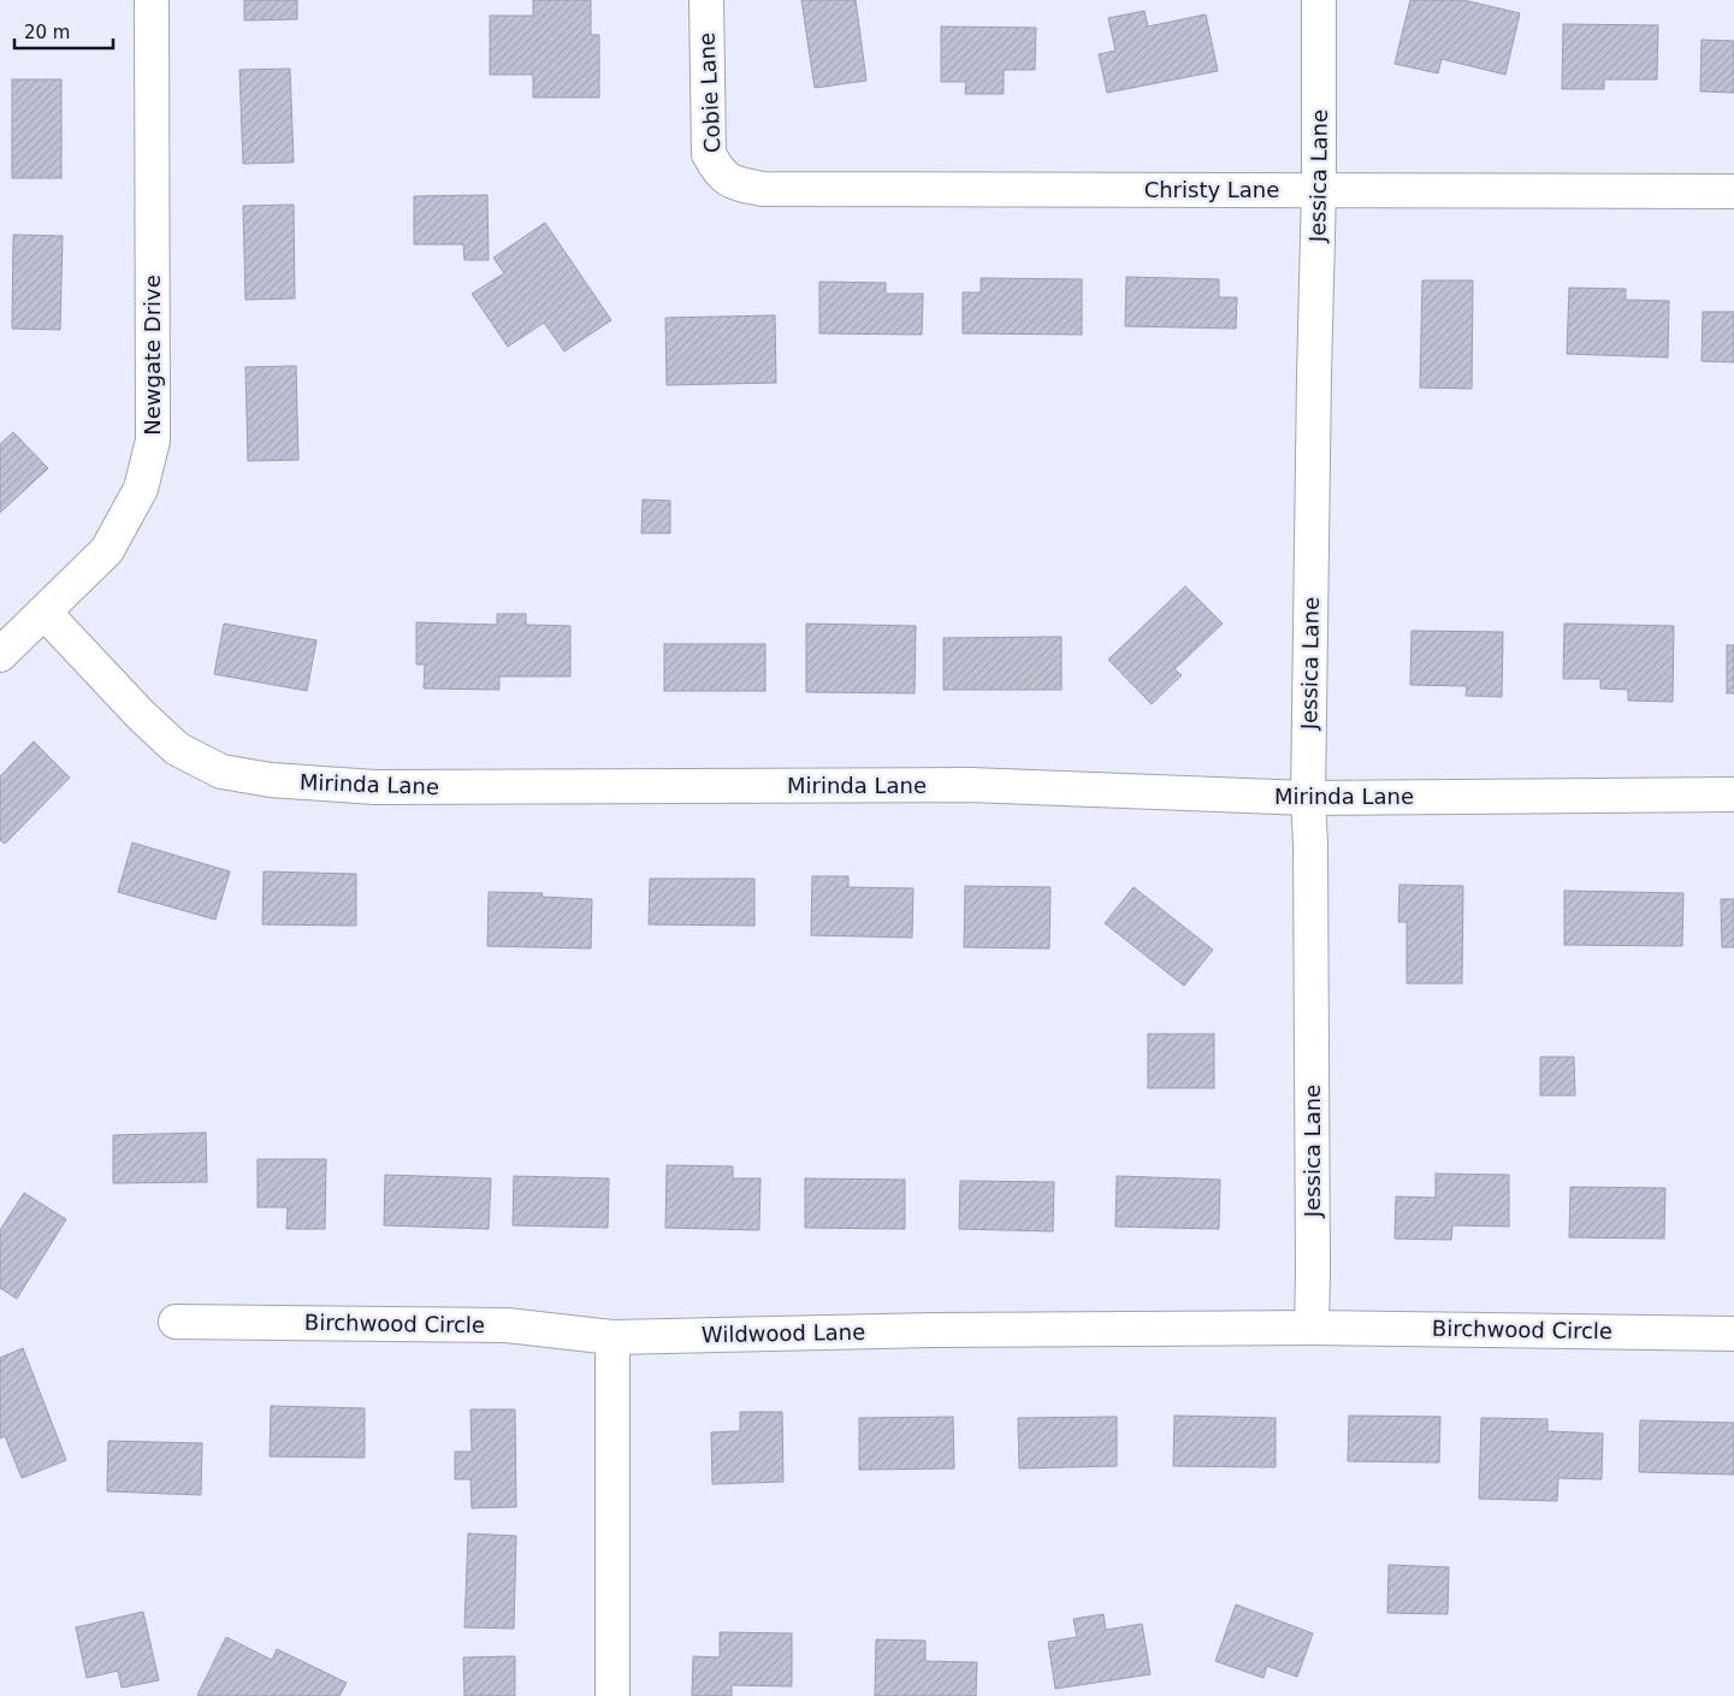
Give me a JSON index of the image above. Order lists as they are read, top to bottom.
{
  "streets": {
    "street": [
      "Cobie Lane",
      "Jessica Lane",
      "Christy Lane",
      "Newgate Drive",
      "Mirinda Lane",
      "Birchwood Circle",
      "Wildwood Lane"
    ]
  },
  "crossings": [
    ["Cobie Lane", "Christy Lane"],
    ["Jessica Lane", "Christy Lane"],
    ["Jessica Lane", "Mirinda Lane"],
    ["Jessica Lane", "Birchwood Circle"],
    ["Jessica Lane", "Wildwood Lane"],
    ["Newgate Drive", "Mirinda Lane"],
    ["Birchwood Circle", "Wildwood Lane"]
  ],
  "scale_bar": "20 m"
}
